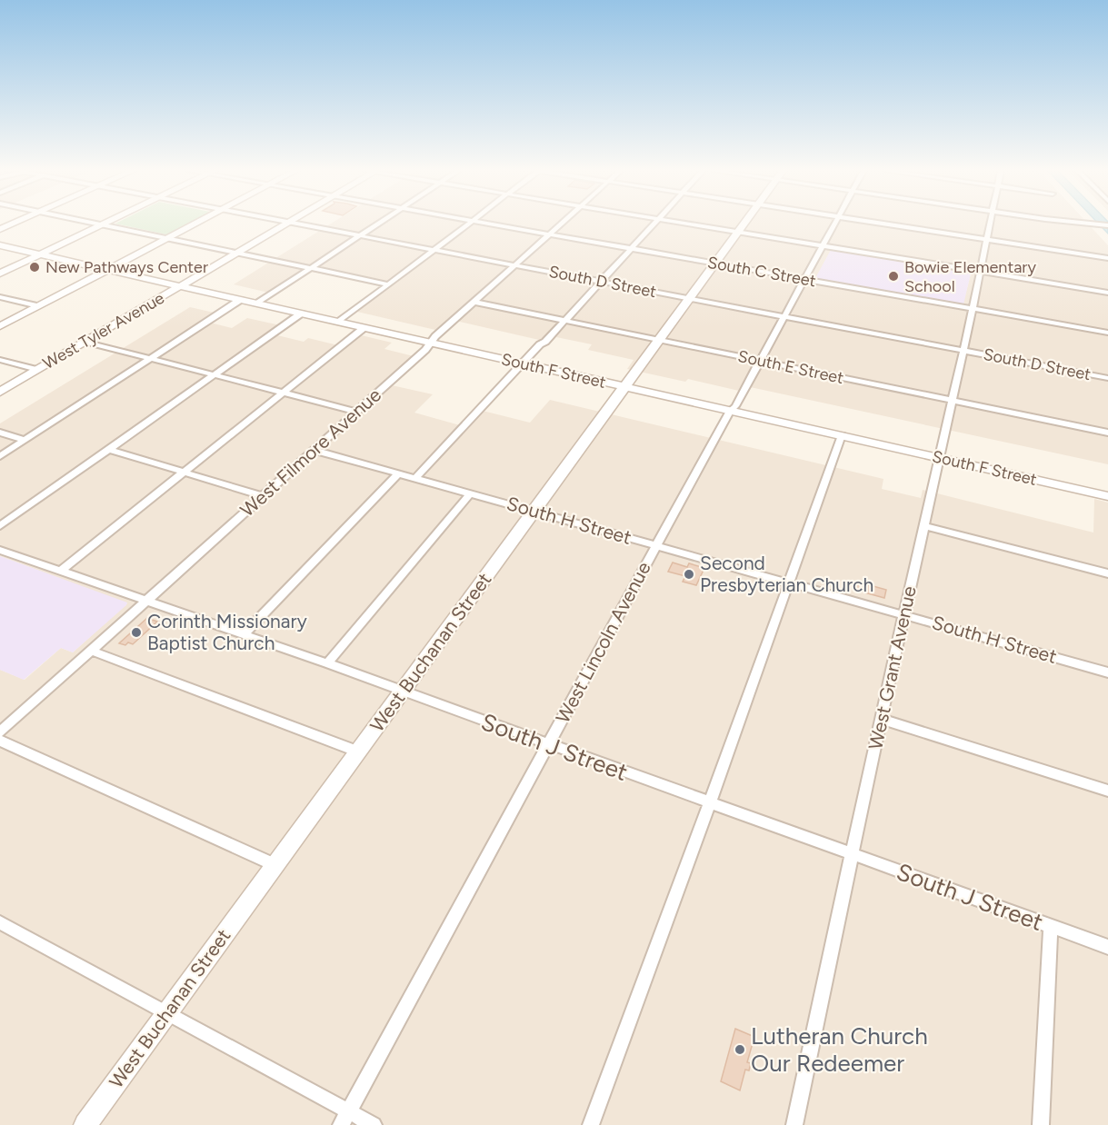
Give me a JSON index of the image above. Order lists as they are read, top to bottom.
{
  "streets": {
    "street": [
      "South C Street",
      "South D Street",
      "West Tyler Avenue",
      "South E Street",
      "South F Street",
      "West Filmore Avenue",
      "South H Street",
      "West Lincoln Avenue",
      "West Buchanan Street",
      "West Grant Avenue",
      "South J Street"
    ]
  },
  "crossings": [
    ["South C Street", "West Filmore Avenue"],
    ["South C Street", "West Lincoln Avenue"],
    ["South C Street", "West Buchanan Street"],
    ["South C Street", "West Grant Avenue"],
    ["South D Street", "West Filmore Avenue"],
    ["South D Street", "West Lincoln Avenue"],
    ["South D Street", "West Buchanan Street"],
    ["South D Street", "West Grant Avenue"],
    ["West Tyler Avenue", "South F Street"],
    ["South E Street", "West Filmore Avenue"],
    ["South E Street", "West Lincoln Avenue"],
    ["South E Street", "West Buchanan Street"],
    ["South E Street", "West Grant Avenue"],
    ["South F Street", "West Filmore Avenue"],
    ["South F Street", "West Lincoln Avenue"],
    ["South F Street", "West Buchanan Street"],
    ["South F Street", "West Grant Avenue"],
    ["West Filmore Avenue", "South H Street"],
    ["West Filmore Avenue", "South J Street"],
    ["South H Street", "West Lincoln Avenue"],
    ["South H Street", "West Buchanan Street"],
    ["South H Street", "West Grant Avenue"],
    ["West Lincoln Avenue", "South J Street"],
    ["West Buchanan Street", "South J Street"],
    ["West Grant Avenue", "South J Street"]
  ],
  "places": [
    "New Pathways Center",
    "Bowie Elementary School",
    "Second Presbyterian Church",
    "Corinth Missionary Baptist Church",
    "Lutheran Church Our Redeemer"
  ]
}
